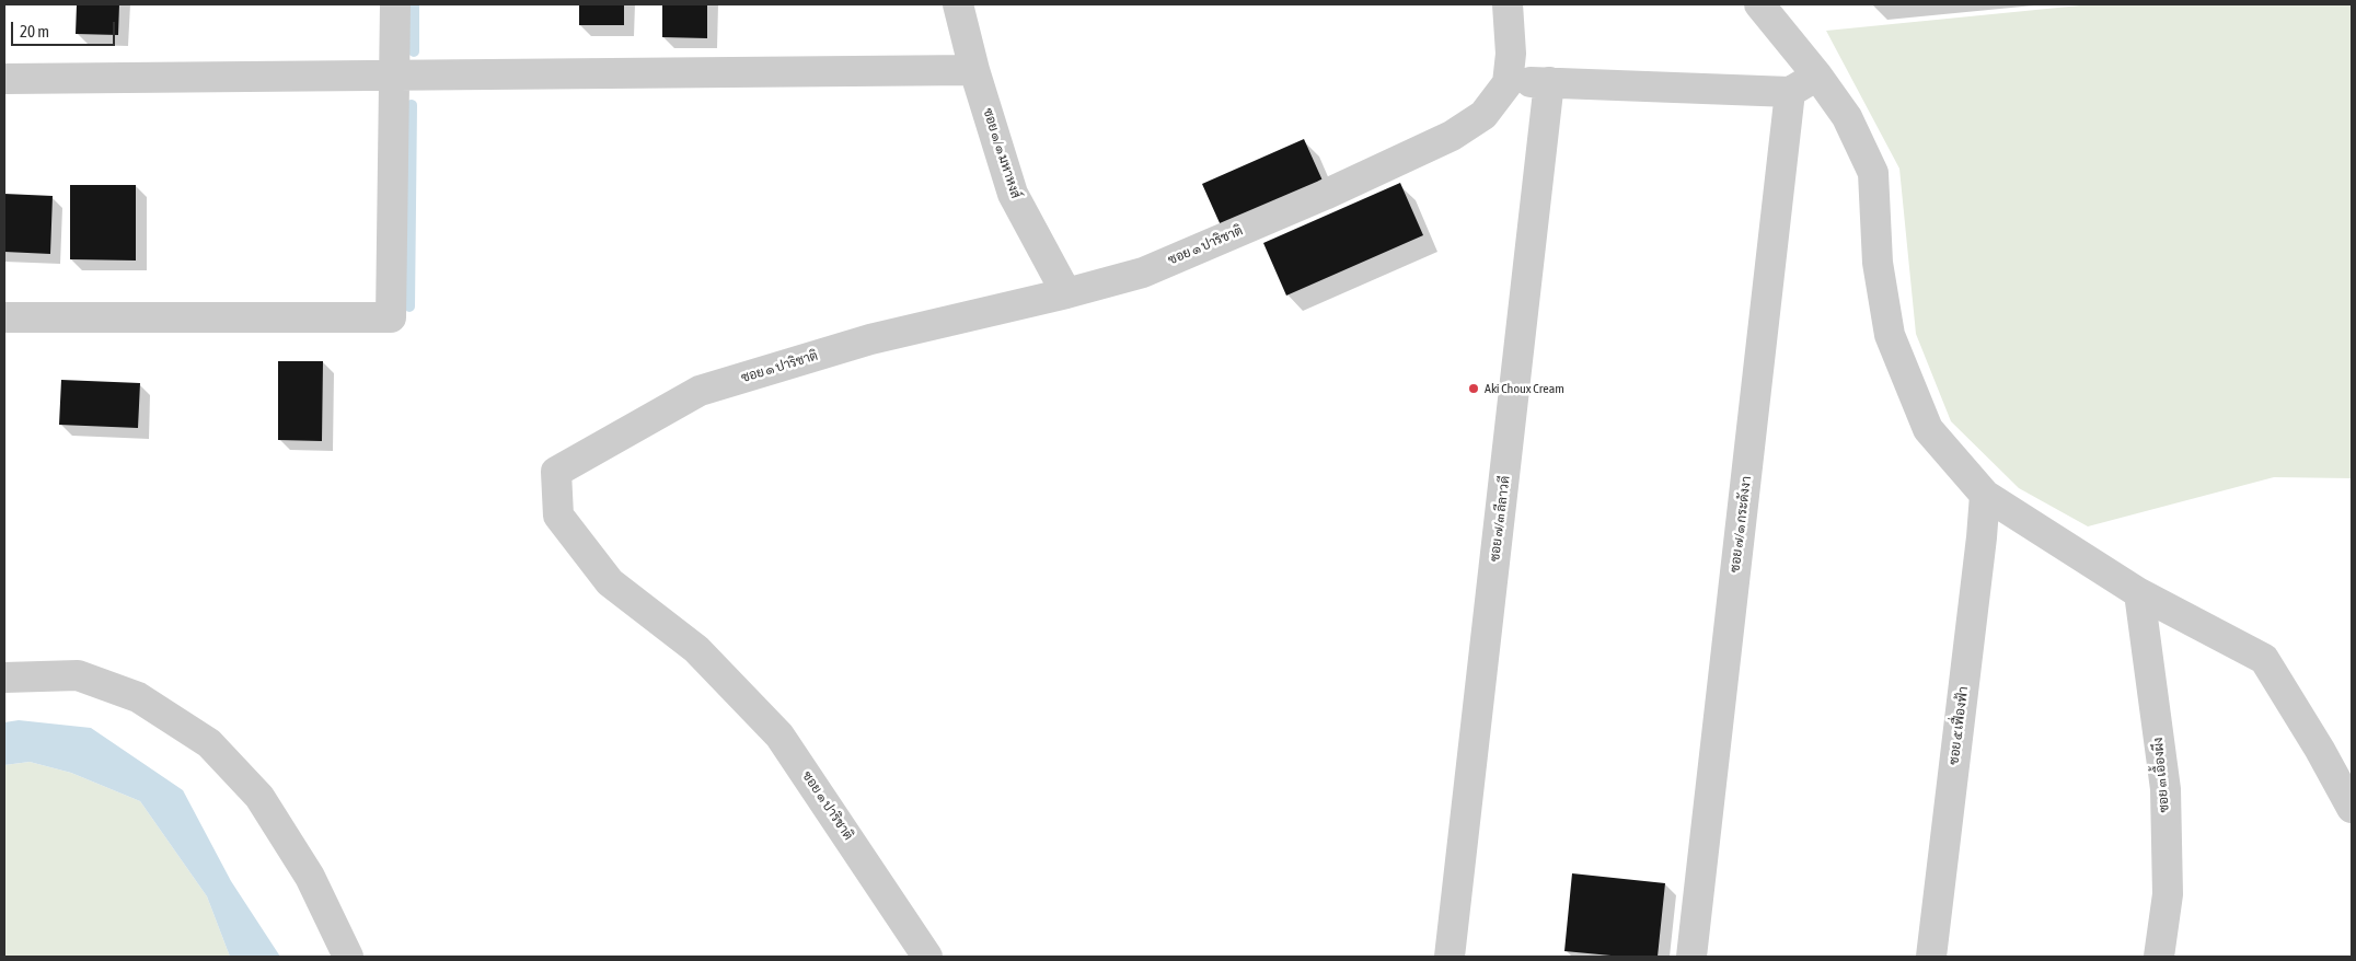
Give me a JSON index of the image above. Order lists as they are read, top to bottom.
{
  "streets": {
    "street": [
      "ซอย ๑/๑ มหาหงส์",
      "ซอย ๑ ปาริชาติ",
      "ซอย ๗/๓ ลีลาวดี",
      "ซอย ๗/๑ กระดังงา",
      "ซอย ๕ เฟื่องฟ้า",
      "ซอย ๓ เอื้องผึง"
    ]
  },
  "crossings": [
    ["ซอย ๑/๑ มหาหงส์", "ซอย ๑ ปาริชาติ"]
  ],
  "places": ["Aki Choux Cream"],
  "scale_bar": "20 m"
}
